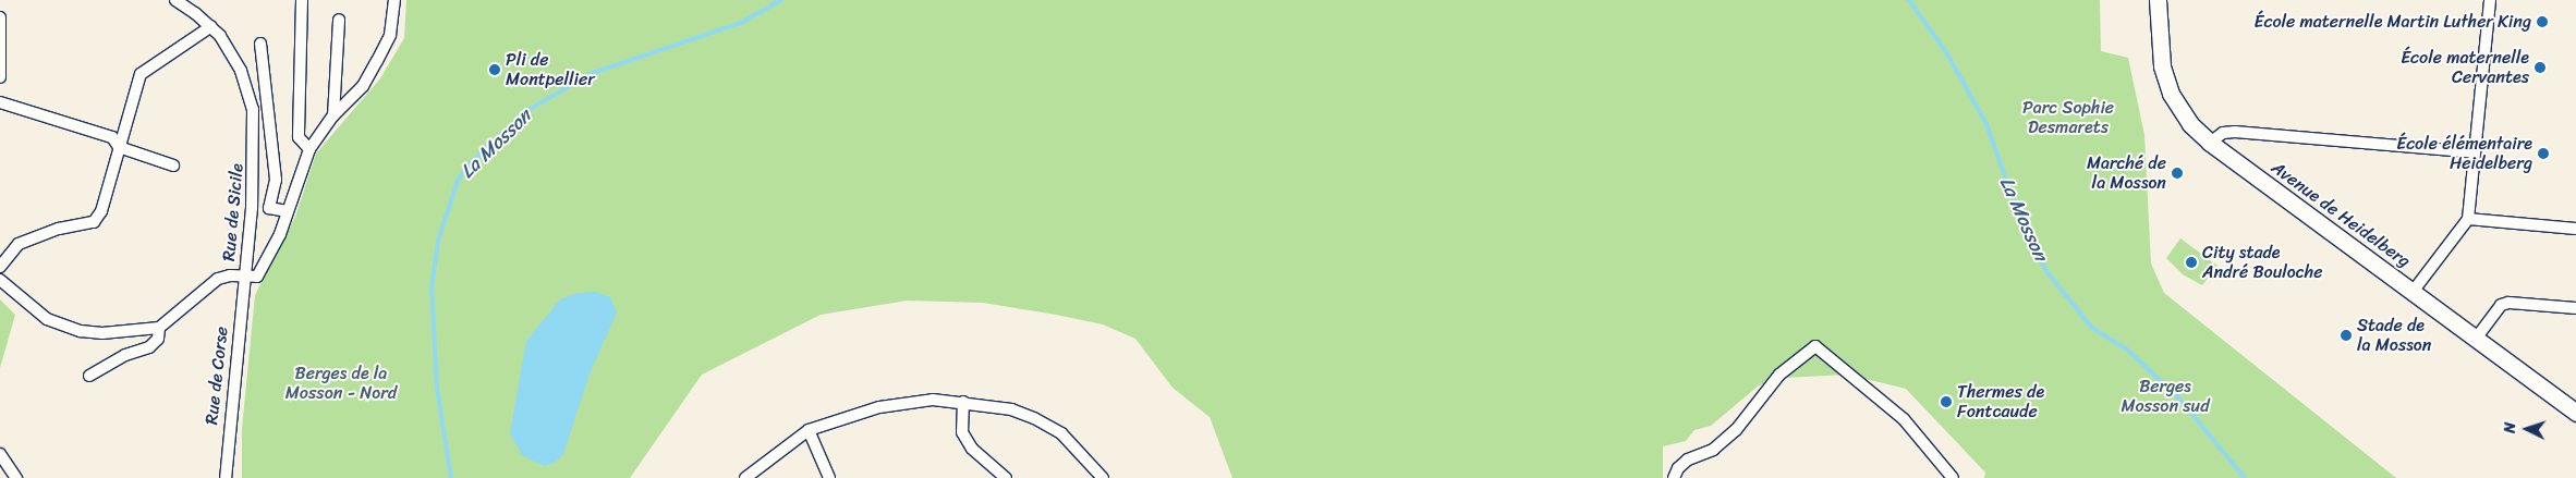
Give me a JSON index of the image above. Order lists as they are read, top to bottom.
{
  "streets": {
    "street": ["Rue de Sicile", "Avenue de Heidelberg", "Rue de Corse"]
  },
  "crossings": [
    ["Rue de Sicile", "Rue de Corse"]
  ],
  "water": ["La Mosson"],
  "parks": ["Parc Sophie Desmarets", "Berges de la Mosson - Nord", "Berges Mosson sud"],
  "places": [
    "École maternelle Martin Luther King",
    "École maternelle Cervantes",
    "Pli de Montpellier",
    "École élémentaire Heidelberg",
    "Marché de la Mosson",
    "City stade André Bouloche",
    "Stade de la Mosson",
    "Thermes de Fontcaude"
  ],
  "north": "left"
}
